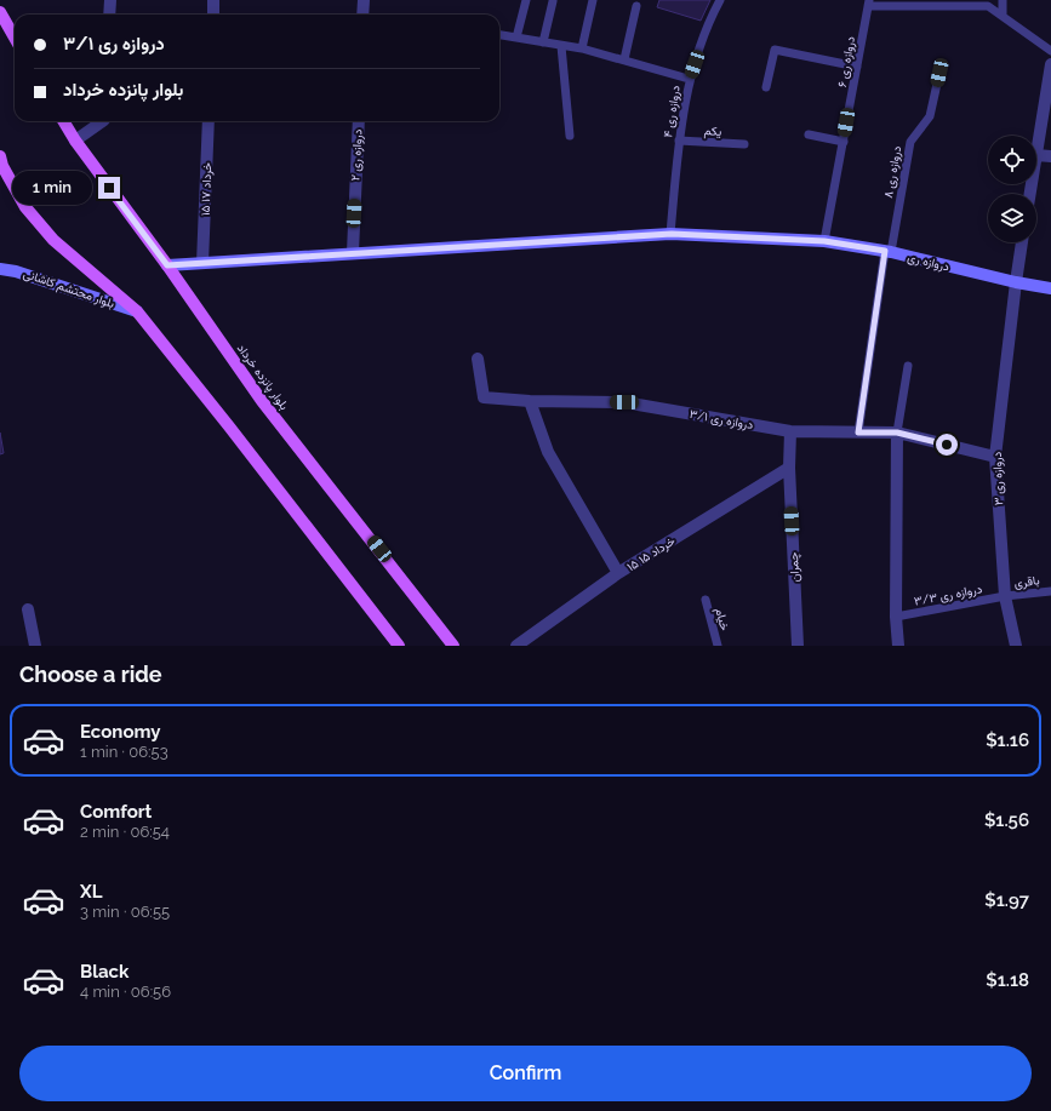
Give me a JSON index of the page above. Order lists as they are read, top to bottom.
{
  "streets": {
    "main road": ["دروازه ری", "بلوار محتشم کاشانی", "بلوار پانزده خرداد"],
    "street": [
      "دروازه ری ۲",
      "۱۵ خرداد ۱۷",
      "دروازه ری ۳/۱",
      "دروازه ری ۳",
      "۱۵ خرداد ۱۵",
      "چمران"
    ],
    "lane": [
      "دروازه ری ۶",
      "دروازه ری ۴",
      "یکم",
      "دروازه ری ۸",
      "باقری",
      "دروازه ری ۳/۳",
      "خیام"
    ]
  },
  "crossings": [
    ["دروازه ری ۶", "دروازه ری"],
    ["دروازه ری ۴", "یکم"],
    ["دروازه ری ۴", "دروازه ری"],
    ["دروازه ری ۲", "دروازه ری"],
    ["دروازه ری ۸", "دروازه ری"],
    ["دروازه ری ۸", "دروازه ری ۳/۱"],
    ["۱۵ خرداد ۱۷", "دروازه ری"],
    ["دروازه ری", "بلوار پانزده خرداد"],
    ["دروازه ری", "دروازه ری ۳"],
    ["دروازه ری ۳/۱", "دروازه ری ۳"],
    ["دروازه ری ۳/۱", "چمران"],
    ["دروازه ری ۳", "باقری"],
    ["دروازه ری ۳", "دروازه ری ۳/۳"],
    ["۱۵ خرداد ۱۵", "چمران"],
    ["باقری", "دروازه ری ۳/۳"]
  ],
  "page": {
    "banner": ["دروازه ری ۳/۱", "بلوار پانزده خرداد"],
    "bubble": "1 min",
    "heading": "Choose a ride",
    "list": [
      {
        "name": "Economy",
        "note": "1 min · 06:53",
        "value": "$1.16"
      },
      {
        "name": "Comfort",
        "note": "2 min · 06:54",
        "value": "$1.56"
      },
      {
        "name": "XL",
        "note": "3 min · 06:55",
        "value": "$1.97"
      },
      {
        "name": "Black",
        "note": "4 min · 06:56",
        "value": "$1.18"
      }
    ],
    "buttons": "Confirm"
  }
}
